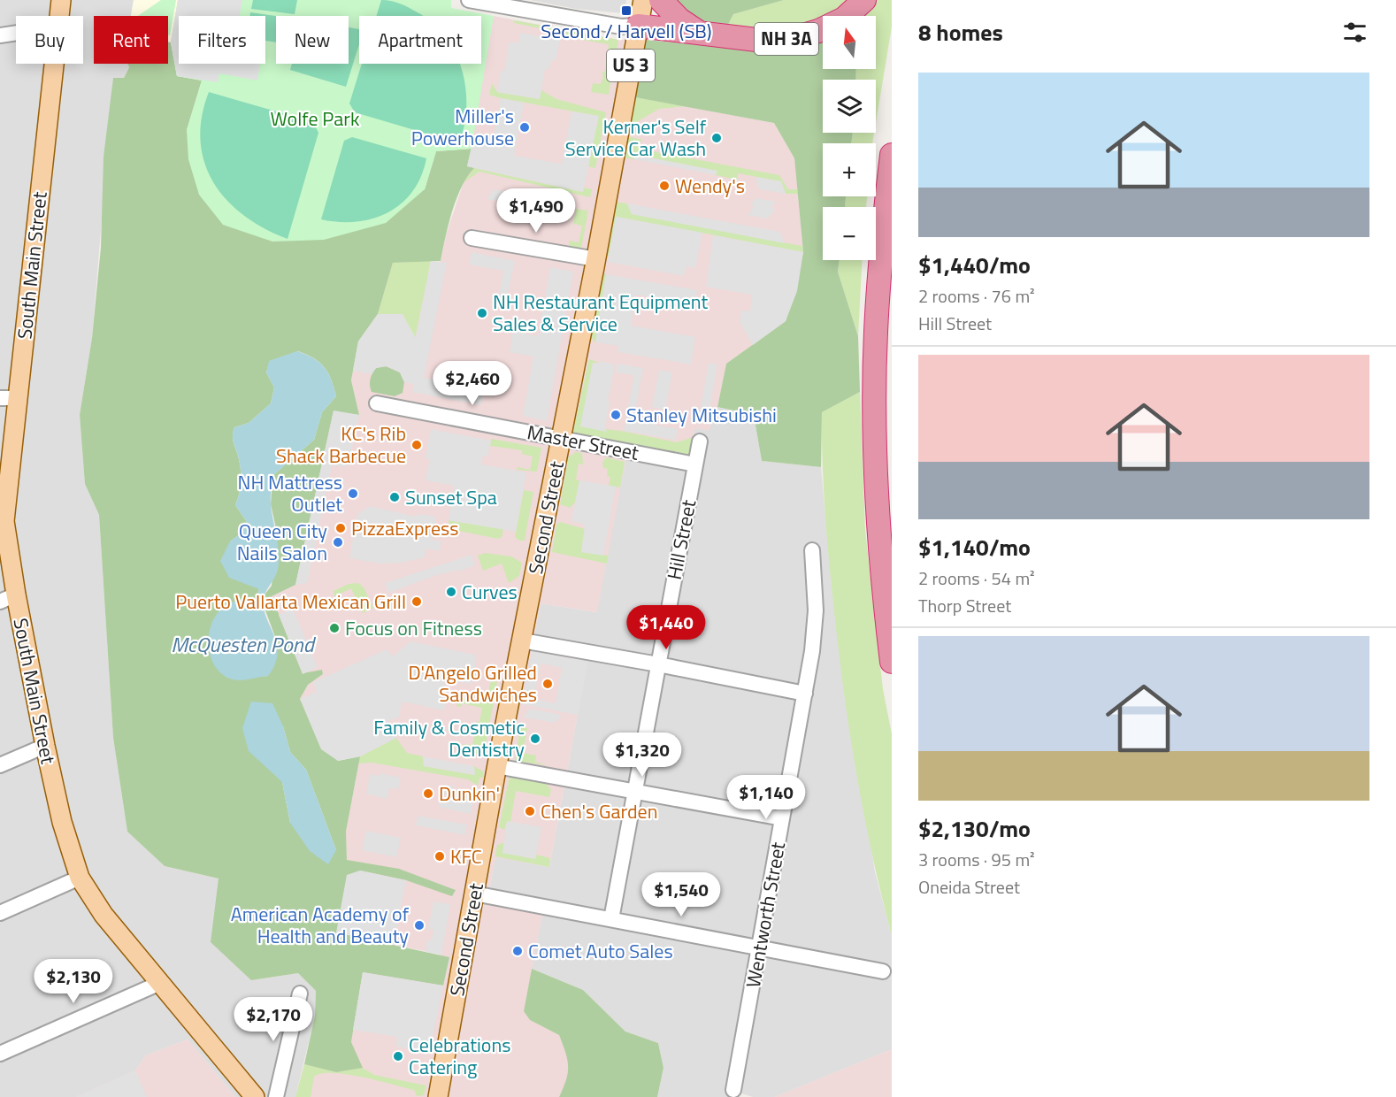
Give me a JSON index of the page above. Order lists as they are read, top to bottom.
{
  "streets": {
    "highway": ["NH 3A"],
    "main road": ["US 3", "South Main Street", "Second Street"],
    "street": ["Master Street", "Hill Street", "Wentworth Street"]
  },
  "crossings": [
    ["Master Street", "Second Street"],
    ["Master Street", "Hill Street"]
  ],
  "water": ["McQuesten Pond"],
  "parks": ["Wolfe Park"],
  "places": {
    "transit": ["Second / Harvell (SB)"],
    "other": [
      "Miller's Powerhouse",
      "Kerner's Self Service Car Wash",
      "Wendy's",
      "NH Restaurant Equipment Sales & Service",
      "Stanley Mitsubishi",
      "KC's Rib Shack Barbecue",
      "NH Mattress Outlet",
      "Sunset Spa",
      "PizzaExpress",
      "Queen City Nails Salon",
      "Curves",
      "Puerto Vallarta Mexican Grill",
      "Focus on Fitness",
      "D'Angelo Grilled Sandwiches",
      "Family & Cosmetic Dentistry",
      "Dunkin'",
      "Chen's Garden",
      "KFC",
      "American Academy of Health and Beauty",
      "Comet Auto Sales",
      "Celebrations Catering"
    ]
  },
  "north": "top",
  "page": {
    "heading": "8 homes",
    "map_buttons": ["+", "−"],
    "chip": [
      "Buy",
      "Rent",
      "Filters",
      "New",
      "Apartment"
    ],
    "list": [
      {
        "name": "$1,440/mo",
        "note": "2 rooms · 76 m² · Hill Street"
      },
      {
        "name": "$1,140/mo",
        "note": "2 rooms · 54 m² · Thorp Street"
      },
      {
        "name": "$2,130/mo",
        "note": "3 rooms · 95 m² · Oneida Street"
      }
    ],
    "price": [
      "$1,490",
      "$2,460",
      "$1,440",
      "$1,320",
      "$1,140",
      "$1,540",
      "$2,130",
      "$2,170"
    ]
  }
}
